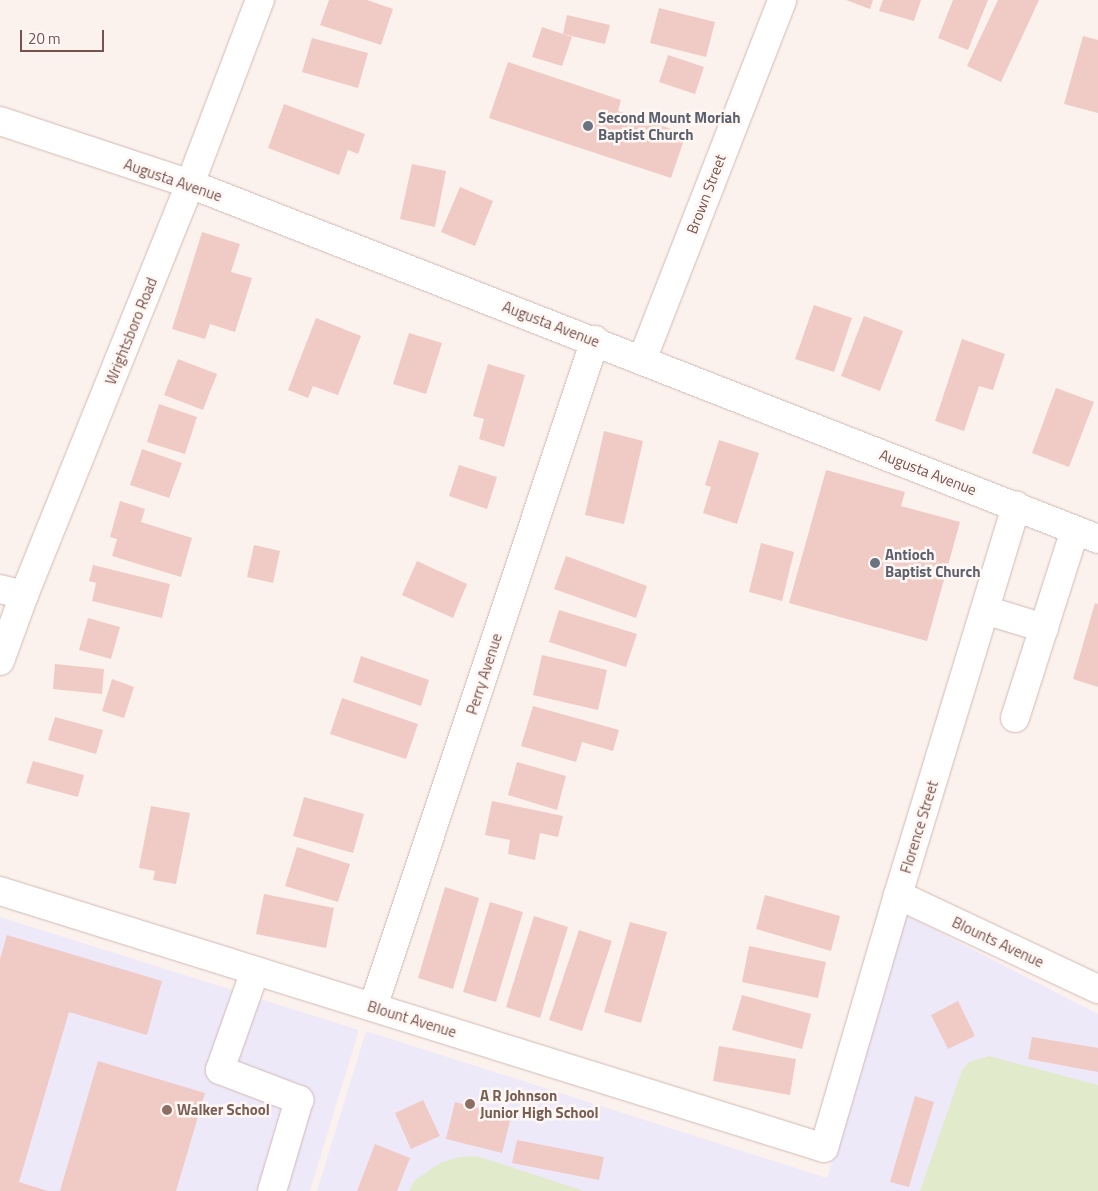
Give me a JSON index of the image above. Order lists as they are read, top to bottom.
{
  "streets": {
    "street": [
      "Augusta Avenue",
      "Brown Street",
      "Wrightsboro Road",
      "Perry Avenue",
      "Florence Street",
      "Blounts Avenue",
      "Blount Avenue"
    ]
  },
  "crossings": [
    ["Augusta Avenue", "Brown Street"],
    ["Augusta Avenue", "Wrightsboro Road"],
    ["Augusta Avenue", "Perry Avenue"],
    ["Augusta Avenue", "Florence Street"],
    ["Perry Avenue", "Blount Avenue"],
    ["Florence Street", "Blounts Avenue"],
    ["Florence Street", "Blount Avenue"]
  ],
  "places": [
    "Second Mount Moriah Baptist Church",
    "Antioch Baptist Church",
    "A R Johnson Junior High School",
    "Walker School"
  ],
  "scale_bar": "20 m"
}
